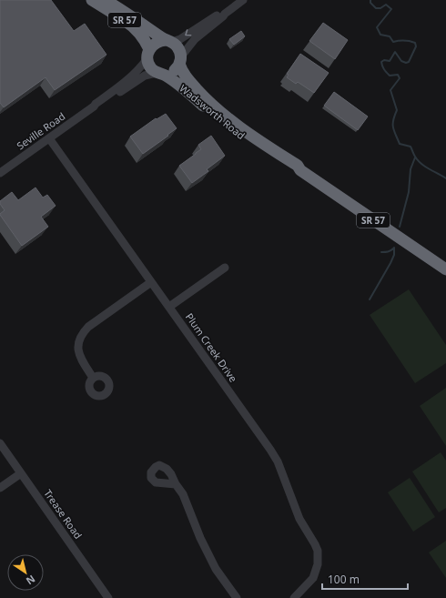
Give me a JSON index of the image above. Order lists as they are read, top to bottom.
{
  "streets": {
    "highway": ["SR 57", "Wadsworth Road"],
    "street": ["Seville Road", "Plum Creek Drive", "Trease Road"]
  },
  "crossings": [
    ["Wadsworth Road", "Seville Road"],
    ["Seville Road", "Plum Creek Drive"]
  ],
  "scale_bar": "100 m",
  "north": "bottom right"
}
